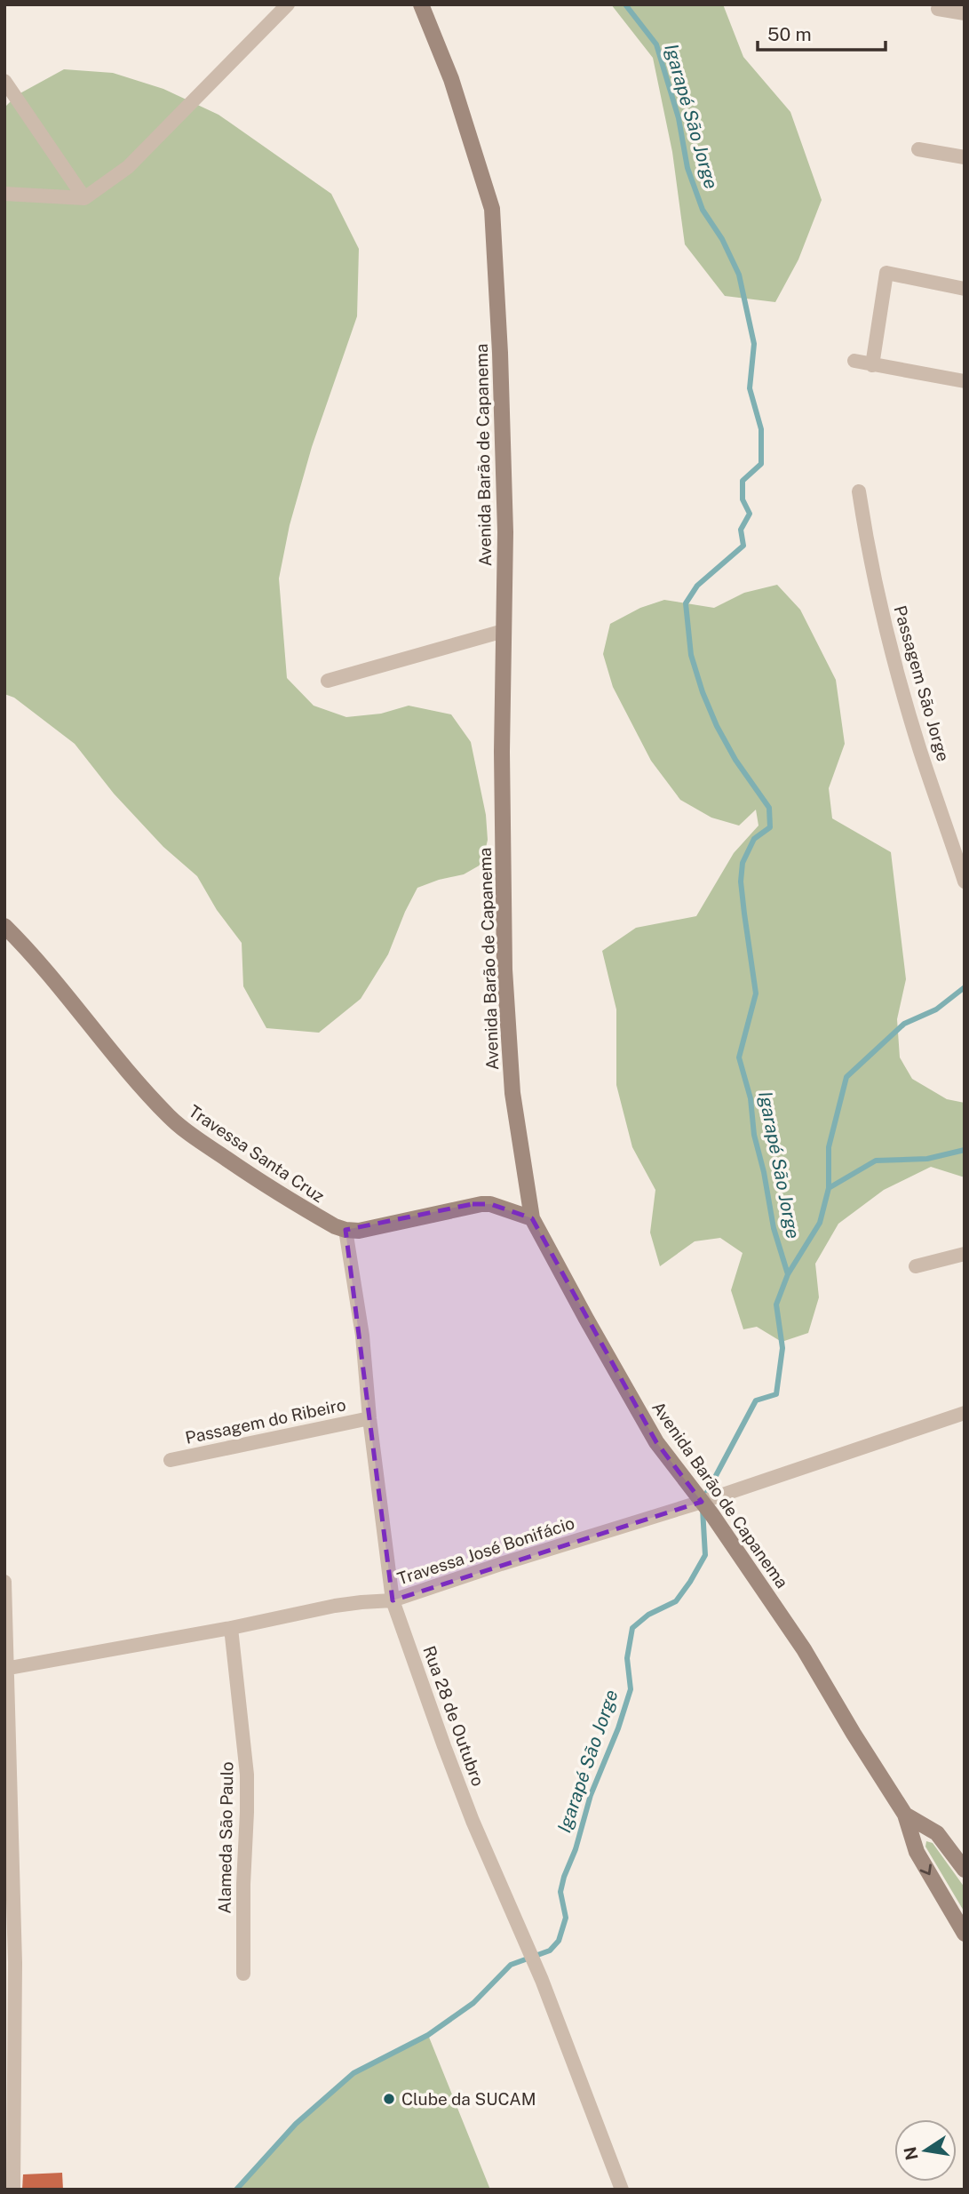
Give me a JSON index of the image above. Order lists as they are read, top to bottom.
{
  "streets": {
    "street": [
      "Avenida Barão de Capanema",
      "Passagem São Jorge",
      "Travessa Santa Cruz",
      "Passagem do Ribeiro",
      "Travessa José Bonifácio",
      "Rua 28 de Outubro",
      "Alameda São Paulo"
    ]
  },
  "crossings": [
    ["Avenida Barão de Capanema", "Travessa José Bonifácio"],
    ["Travessa Santa Cruz", "Rua 28 de Outubro"],
    ["Passagem do Ribeiro", "Rua 28 de Outubro"],
    ["Travessa José Bonifácio", "Rua 28 de Outubro"],
    ["Travessa José Bonifácio", "Alameda São Paulo"]
  ],
  "water": ["Igarapé São Jorge"],
  "places": ["Clube da SUCAM"],
  "scale_bar": "50 m",
  "north": "left"
}
